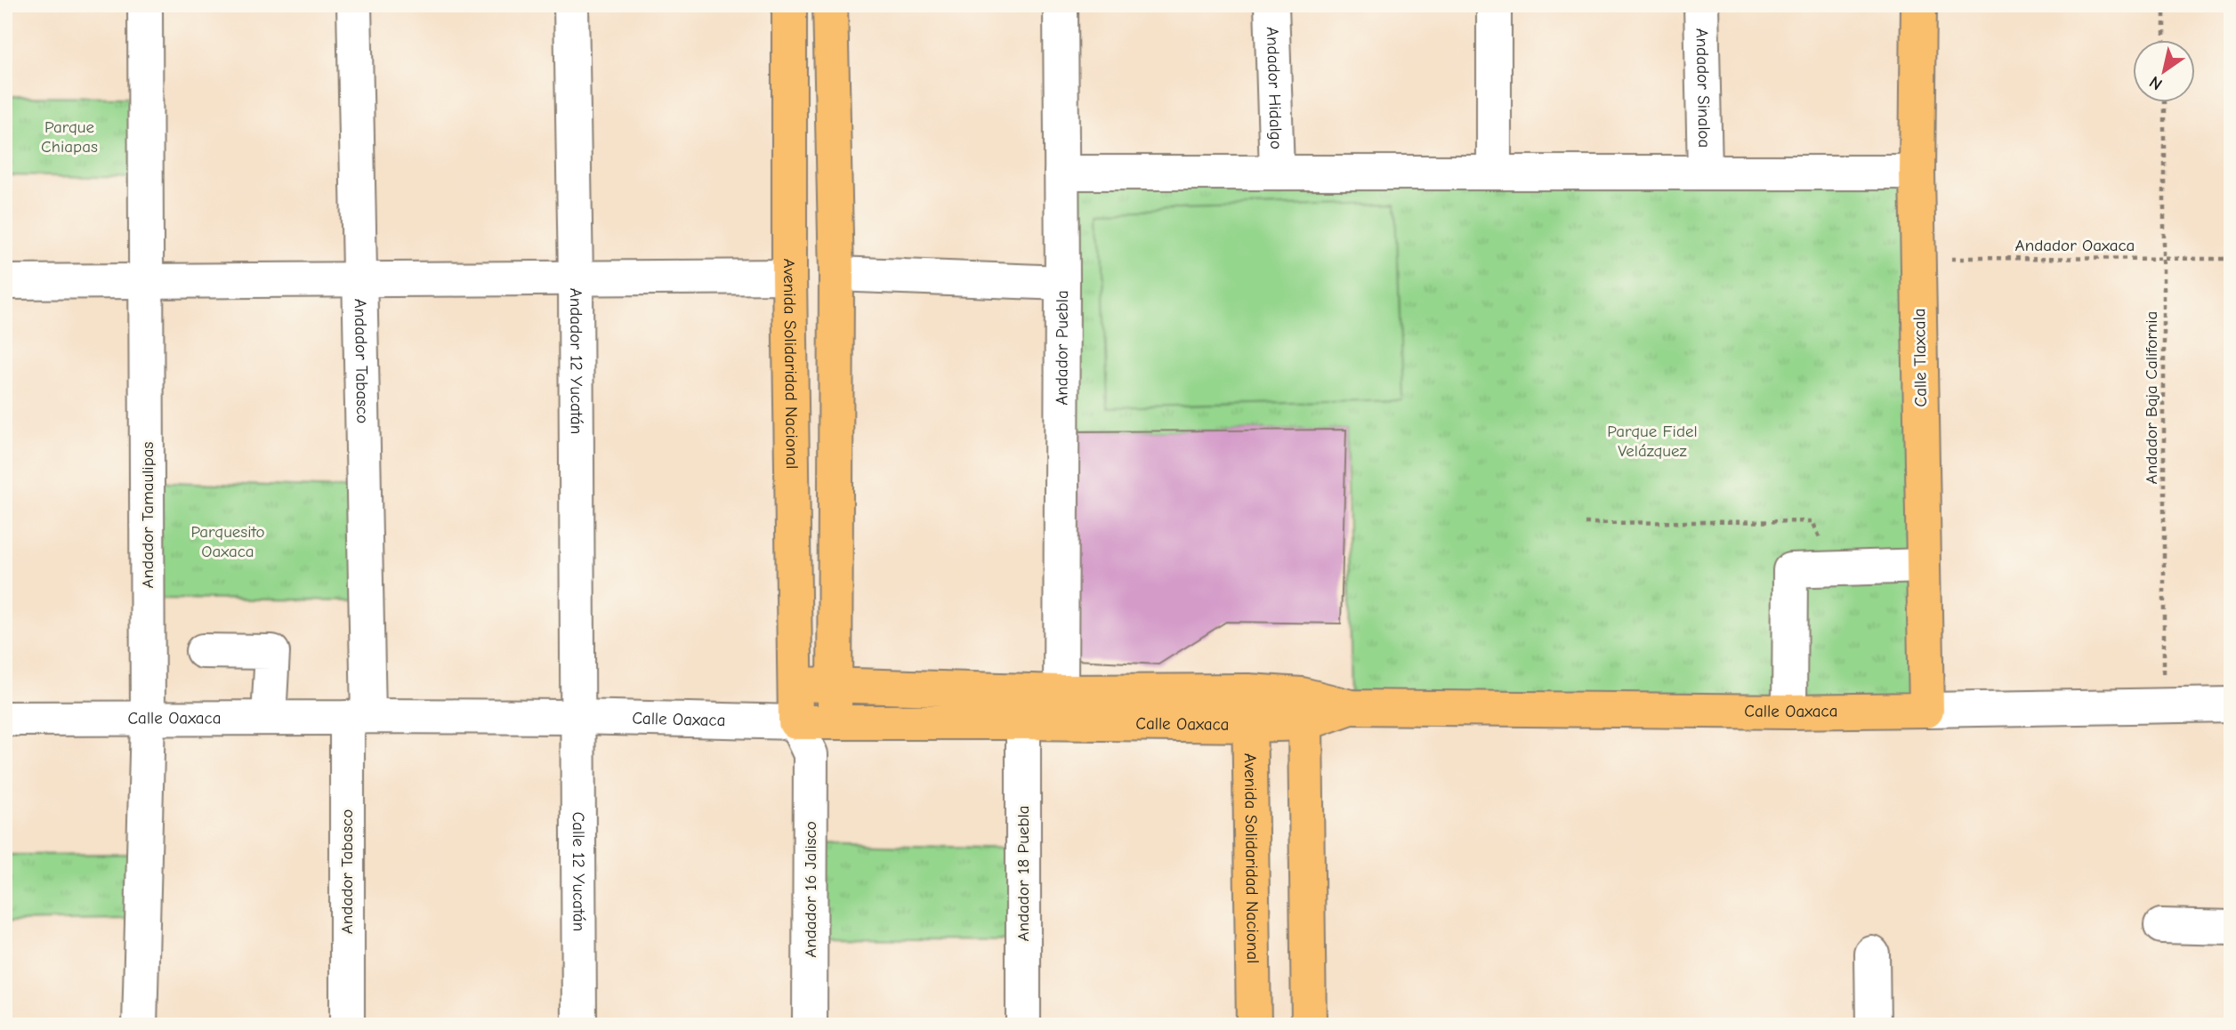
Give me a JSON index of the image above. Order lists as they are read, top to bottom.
{
  "streets": {
    "main road": ["Calle Tlaxcala", "Avenida Solidaridad Nacional", "Calle Oaxaca"],
    "street": [
      "Andador Hidalgo",
      "Andador Sinaloa",
      "Andador Puebla",
      "Andador Tabasco",
      "Andador 12 Yucatán",
      "Andador Tamaulipas",
      "Calle 12 Yucatán",
      "Andador 18 Puebla",
      "Andador 16 Jalisco"
    ],
    "path": ["Andador Oaxaca", "Andador Baja California"]
  },
  "crossings": [
    ["Andador Oaxaca", "Calle Tlaxcala"],
    ["Andador Oaxaca", "Andador Baja California"],
    ["Andador Puebla", "Calle Oaxaca"],
    ["Calle Tlaxcala", "Calle Oaxaca"],
    ["Andador Tabasco", "Calle Oaxaca"],
    ["Andador 12 Yucatán", "Calle Oaxaca"],
    ["Andador 12 Yucatán", "Calle 12 Yucatán"],
    ["Avenida Solidaridad Nacional", "Calle Oaxaca"],
    ["Avenida Solidaridad Nacional", "Andador 16 Jalisco"],
    ["Andador Baja California", "Calle Oaxaca"],
    ["Andador Tamaulipas", "Calle Oaxaca"],
    ["Calle Oaxaca", "Calle 12 Yucatán"],
    ["Calle Oaxaca", "Andador 18 Puebla"],
    ["Calle Oaxaca", "Andador 16 Jalisco"]
  ],
  "parks": ["Parque Chiapas", "Parque Fidel Velázquez", "Parquesito Oaxaca"],
  "north": "bottom left"
}
